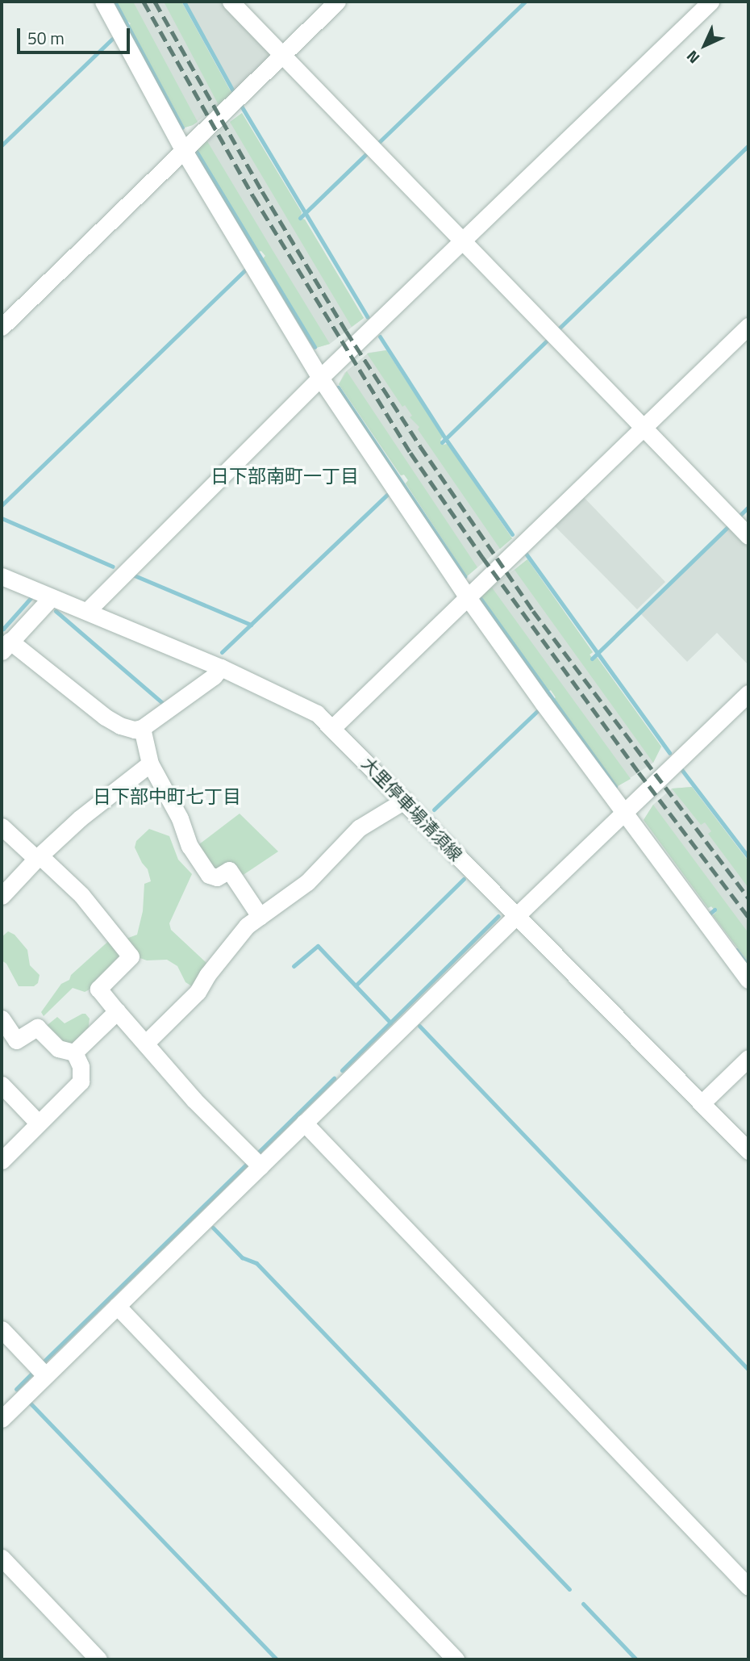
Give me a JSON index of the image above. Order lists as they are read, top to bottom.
{
  "streets": {
    "street": ["大里停車場清須線"]
  },
  "districts": ["日下部南町一丁目", "日下部中町七丁目"],
  "scale_bar": "50 m",
  "north": "bottom left"
}
